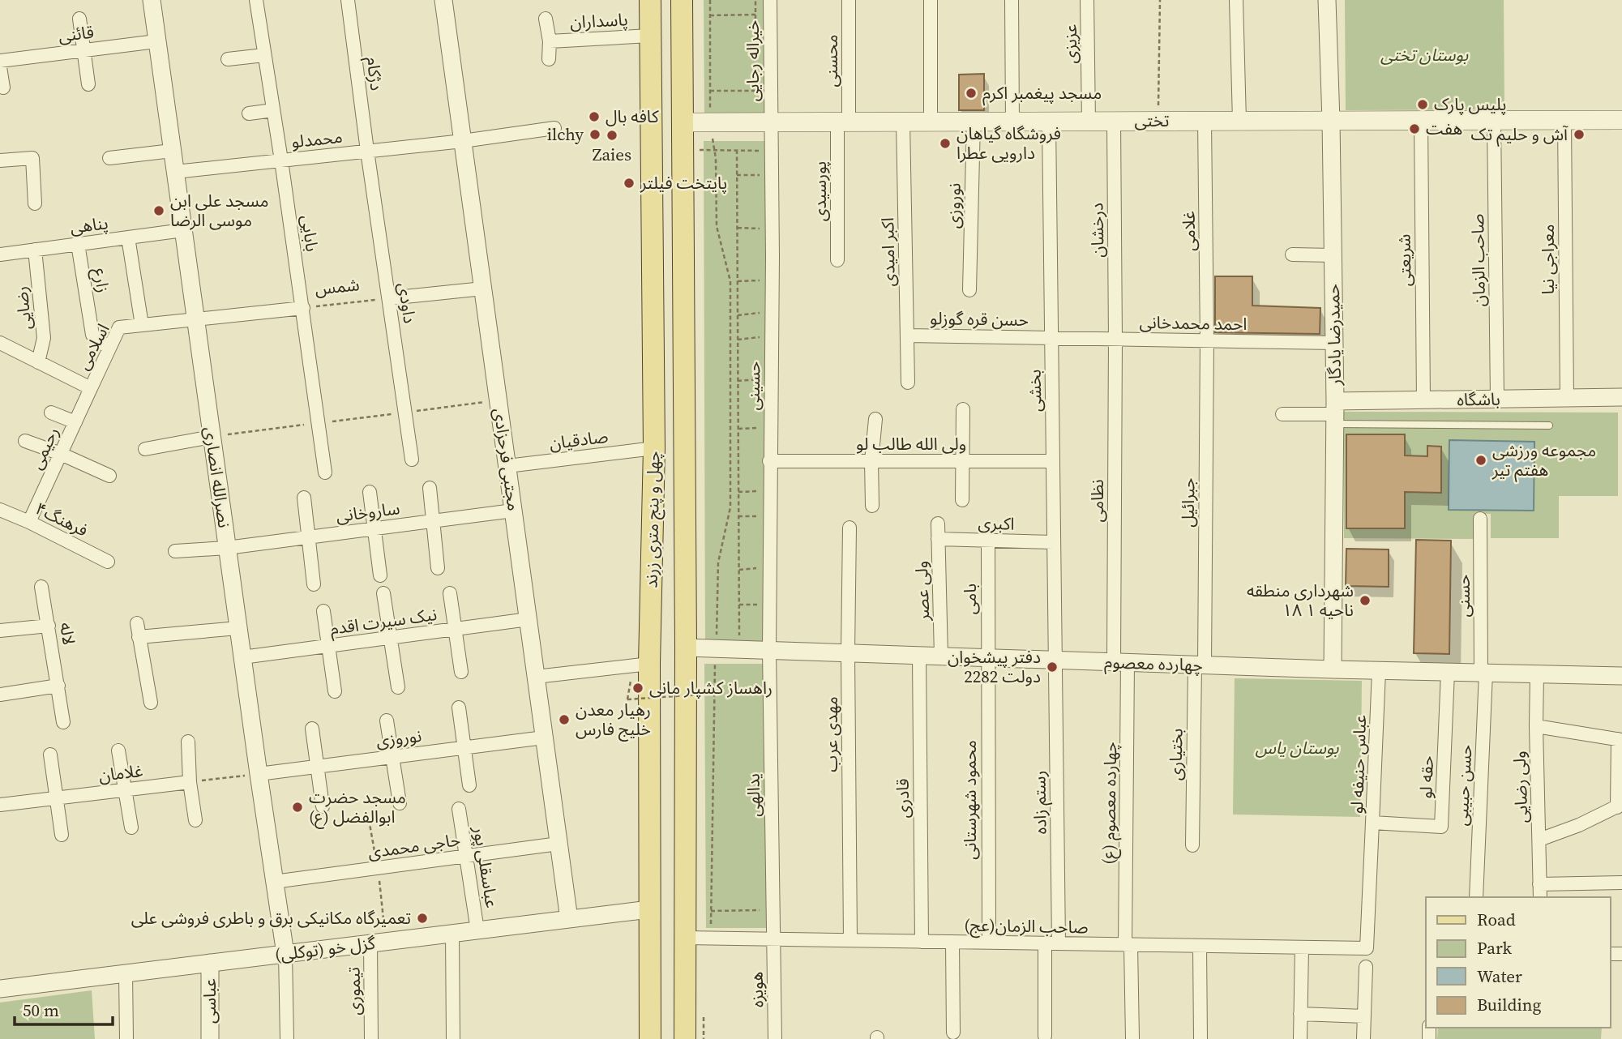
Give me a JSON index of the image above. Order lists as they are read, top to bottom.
{
  "streets": {
    "main road": ["تختی", "چهل و پنج متری زرند"],
    "street": [
      "پاسداران",
      "قائنی",
      "عزیزی",
      "خیراله رجایی",
      "محسنی",
      "دژکام",
      "محمدلو",
      "پورسیدی",
      "نوروزی",
      "پناهی",
      "درخشان",
      "غلامی",
      "بابایی",
      "اکبر امیدی",
      "معراجی نیا",
      "شریعتی",
      "صاحب الزمان",
      "زارع",
      "شمس",
      "داودی",
      "رضایی",
      "حسن قره گوزلو",
      "احمد محمدخانی",
      "حمیدرضا یادگار",
      "اسلامی",
      "حسینی",
      "بخشی",
      "باشگاه",
      "صادقیان",
      "ولی الله طالب لو",
      "رحیمی",
      "مجتبی فرحزادی",
      "نصرالله انصاری",
      "نظامی",
      "جبرائیل",
      "ساروخانی",
      "فرهنگ۴",
      "اکبری",
      "ولی عصر",
      "حسنی",
      "بامی",
      "نیک سیرت اقدم",
      "لاله",
      "چهارده معصوم",
      "مهدی عرب",
      "بختیاری",
      "عباس حنیفه لو",
      "غلامان",
      "حقه لو",
      "حسن حبیبی",
      "ولی رضایی",
      "یدالهی",
      "قادری",
      "محمود شهرستانی",
      "رستم زاده",
      "چهارده معصوم (ع)",
      "حاجی محمدی",
      "عباسقلی پور",
      "صاحب الزمان(عج)",
      "گزل خو (توکلی)",
      "هویزه",
      "تیموری",
      "عباسی"
    ]
  },
  "crossings": [
    ["پاسداران", "چهل و پنج متری زرند"],
    ["قائنی", "نصرالله انصاری"],
    ["عزیزی", "تختی"],
    ["خیراله رجایی", "تختی"],
    ["خیراله رجایی", "حسینی"],
    ["محسنی", "تختی"],
    ["محسنی", "پورسیدی"],
    ["دژکام", "محمدلو"],
    ["دژکام", "داودی"],
    ["تختی", "پورسیدی"],
    ["تختی", "نوروزی"],
    ["تختی", "درخشان"],
    ["تختی", "غلامی"],
    ["تختی", "اکبر امیدی"],
    ["تختی", "معراجی نیا"],
    ["تختی", "شریعتی"],
    ["تختی", "صاحب الزمان"],
    ["تختی", "حمیدرضا یادگار"],
    ["تختی", "حسینی"],
    ["تختی", "بخشی"],
    ["تختی", "چهل و پنج متری زرند"],
    ["محمدلو", "بابایی"],
    ["محمدلو", "داودی"],
    ["محمدلو", "مجتبی فرحزادی"],
    ["محمدلو", "نصرالله انصاری"],
    ["نوروزی", "مجتبی فرحزادی"],
    ["نوروزی", "نصرالله انصاری"],
    ["پناهی", "زارع"],
    ["پناهی", "رضایی"],
    ["پناهی", "نصرالله انصاری"],
    ["درخشان", "احمد محمدخانی"],
    ["درخشان", "نظامی"],
    ["غلامی", "احمد محمدخانی"],
    ["غلامی", "جبرائیل"],
    ["بابایی", "شمس"],
    ["اکبر امیدی", "حسن قره گوزلو"],
    ["معراجی نیا", "باشگاه"],
    ["شریعتی", "باشگاه"],
    ["صاحب الزمان", "باشگاه"],
    ["زارع", "اسلامی"],
    ["شمس", "داودی"],
    ["شمس", "اسلامی"],
    ["شمس", "نصرالله انصاری"],
    ["رضایی", "اسلامی"],
    ["حسن قره گوزلو", "احمد محمدخانی"],
    ["حسن قره گوزلو", "بخشی"],
    ["احمد محمدخانی", "حمیدرضا یادگار"],
    ["احمد محمدخانی", "بخشی"],
    ["احمد محمدخانی", "نظامی"],
    ["احمد محمدخانی", "جبرائیل"],
    ["حمیدرضا یادگار", "باشگاه"],
    ["حمیدرضا یادگار", "چهارده معصوم"],
    ["اسلامی", "رحیمی"],
    ["اسلامی", "نصرالله انصاری"],
    ["حسینی", "ولی الله طالب لو"],
    ["حسینی", "چهارده معصوم"],
    ["حسینی", "یدالهی"],
    ["بخشی", "ولی الله طالب لو"],
    ["بخشی", "اکبری"],
    ["بخشی", "چهارده معصوم"],
    ["بخشی", "رستم زاده"],
    ["صادقیان", "مجتبی فرحزادی"],
    ["صادقیان", "چهل و پنج متری زرند"],
    ["رحیمی", "فرهنگ۴"],
    ["مجتبی فرحزادی", "ساروخانی"],
    ["مجتبی فرحزادی", "نیک سیرت اقدم"],
    ["مجتبی فرحزادی", "حاجی محمدی"],
    ["مجتبی فرحزادی", "گزل خو (توکلی)"],
    ["نصرالله انصاری", "ساروخانی"],
    ["نصرالله انصاری", "نیک سیرت اقدم"],
    ["نصرالله انصاری", "حاجی محمدی"],
    ["نصرالله انصاری", "گزل خو (توکلی)"],
    ["نظامی", "چهارده معصوم"],
    ["نظامی", "چهارده معصوم (ع)"],
    ["جبرائیل", "چهارده معصوم"],
    ["جبرائیل", "بختیاری"],
    ["چهل و پنج متری زرند", "چهارده معصوم"],
    ["چهل و پنج متری زرند", "صاحب الزمان(عج)"],
    ["چهل و پنج متری زرند", "گزل خو (توکلی)"],
    ["اکبری", "ولی عصر"],
    ["اکبری", "بامی"],
    ["ولی عصر", "چهارده معصوم"],
    ["حسنی", "چهارده معصوم"],
    ["حسنی", "حسن حبیبی"],
    ["بامی", "چهارده معصوم"],
    ["بامی", "محمود شهرستانی"],
    ["چهارده معصوم", "مهدی عرب"],
    ["چهارده معصوم", "بختیاری"],
    ["چهارده معصوم", "عباس حنیفه لو"],
    ["چهارده معصوم", "حقه لو"],
    ["چهارده معصوم", "حسن حبیبی"],
    ["چهارده معصوم", "ولی رضایی"],
    ["چهارده معصوم", "یدالهی"],
    ["چهارده معصوم", "قادری"],
    ["چهارده معصوم", "محمود شهرستانی"],
    ["چهارده معصوم", "رستم زاده"],
    ["چهارده معصوم", "چهارده معصوم (ع)"],
    ["مهدی عرب", "صاحب الزمان(عج)"],
    ["عباس حنیفه لو", "حقه لو"],
    ["عباس حنیفه لو", "صاحب الزمان(عج)"],
    ["یدالهی", "صاحب الزمان(عج)"],
    ["یدالهی", "هویزه"],
    ["قادری", "صاحب الزمان(عج)"],
    ["محمود شهرستانی", "صاحب الزمان(عج)"],
    ["رستم زاده", "صاحب الزمان(عج)"],
    ["چهارده معصوم (ع)", "صاحب الزمان(عج)"],
    ["حاجی محمدی", "عباسقلی پور"],
    ["عباسقلی پور", "گزل خو (توکلی)"],
    ["صاحب الزمان(عج)", "هویزه"],
    ["گزل خو (توکلی)", "تیموری"],
    ["گزل خو (توکلی)", "عباسی"]
  ],
  "parks": ["بوستان تختی", "بوستان یاس"],
  "places": [
    "مسجد پیغمبر اکرم",
    "پلیس پارک",
    "کافه بال",
    "هفت",
    "ilchy",
    "آش و حلیم تک",
    "Zaies",
    "فروشگاه گیاهان دارویی عطرا",
    "پایتخت فیلتر",
    "مسجد علی ابن موسی الرضا",
    "مجموعه ورزشی هفتم تیر",
    "شهرداری منطقه ۱۸ ناحیه ۱",
    "دفتر پیشخوان دولت 2282",
    "راهساز کشپار مانی",
    "رهیار معدن خلیج فارس",
    "مسجد حضرت ابوالفضل (ع)",
    "تعمیرگاه مکانیکی برق و باطری فروشی علی"
  ],
  "legend": [
    "Road",
    "Park",
    "Water",
    "Building"
  ],
  "scale_bar": "50 m"
}
